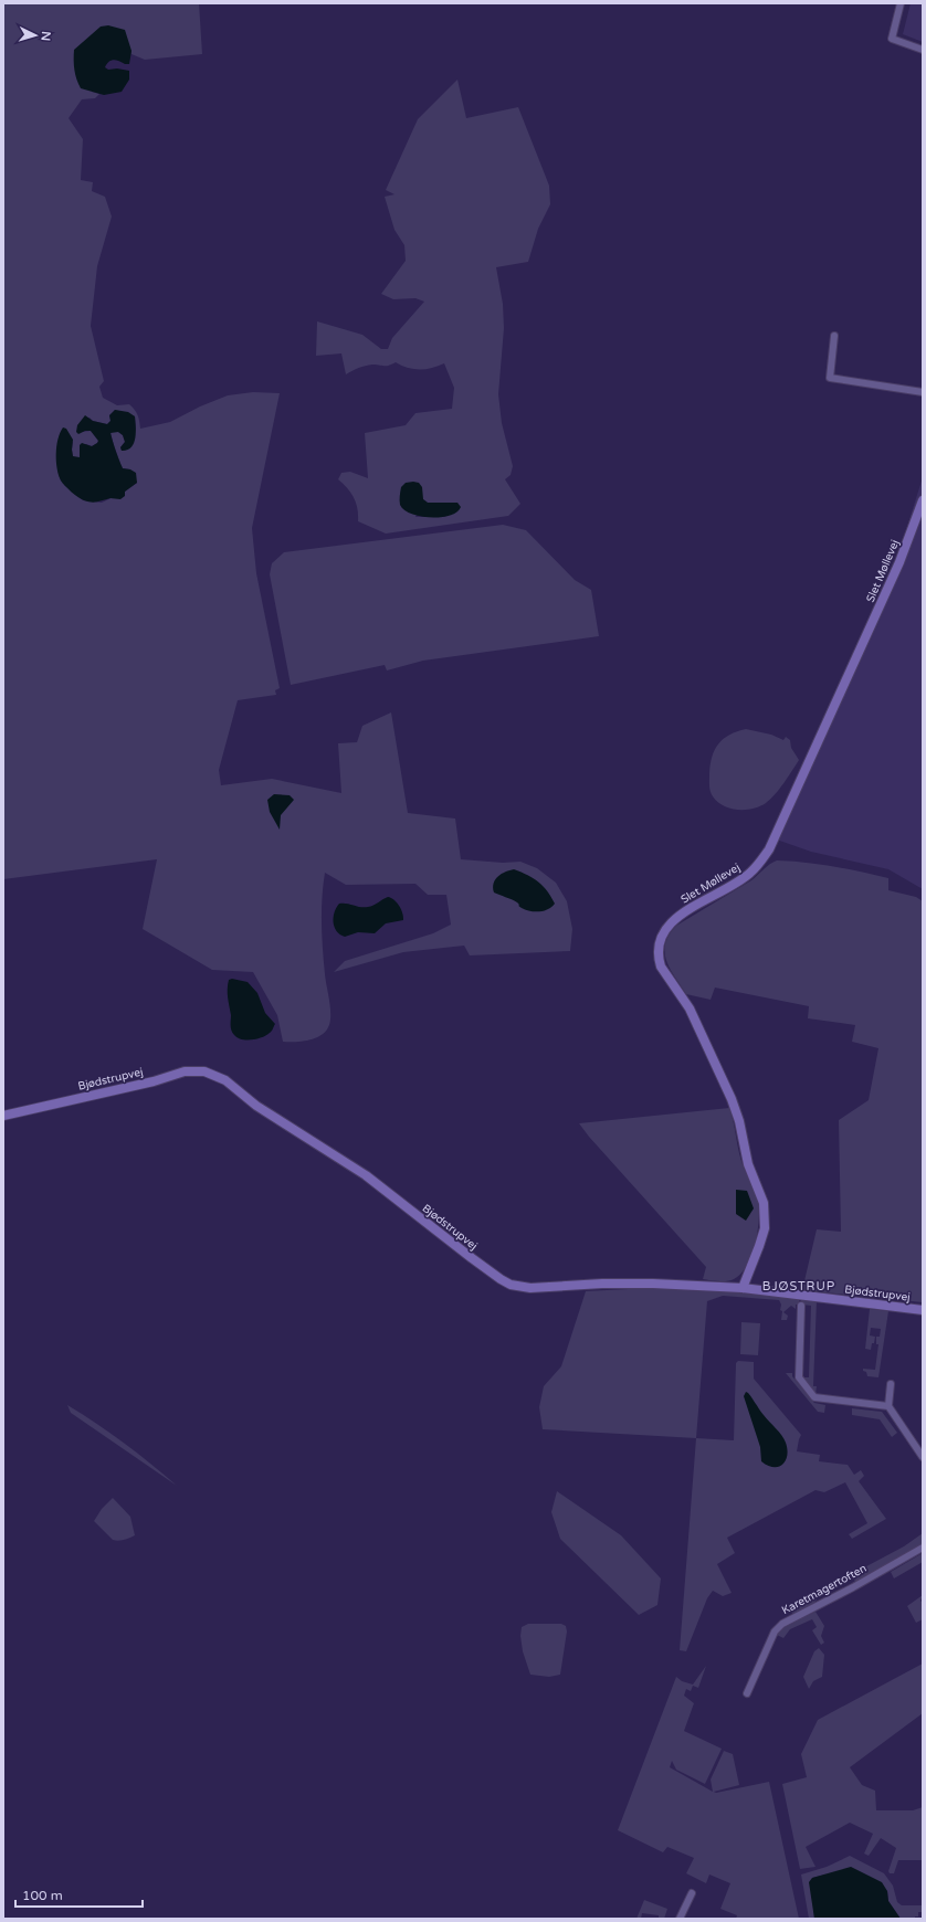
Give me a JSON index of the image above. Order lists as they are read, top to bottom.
{
  "streets": {
    "street": ["Slet Møllevej", "Bjødstrupvej", "Karetmagertoften"]
  },
  "crossings": [
    ["Slet Møllevej", "Bjødstrupvej"]
  ],
  "districts": ["BJØSTRUP"],
  "scale_bar": "100 m",
  "north": "right"
}
